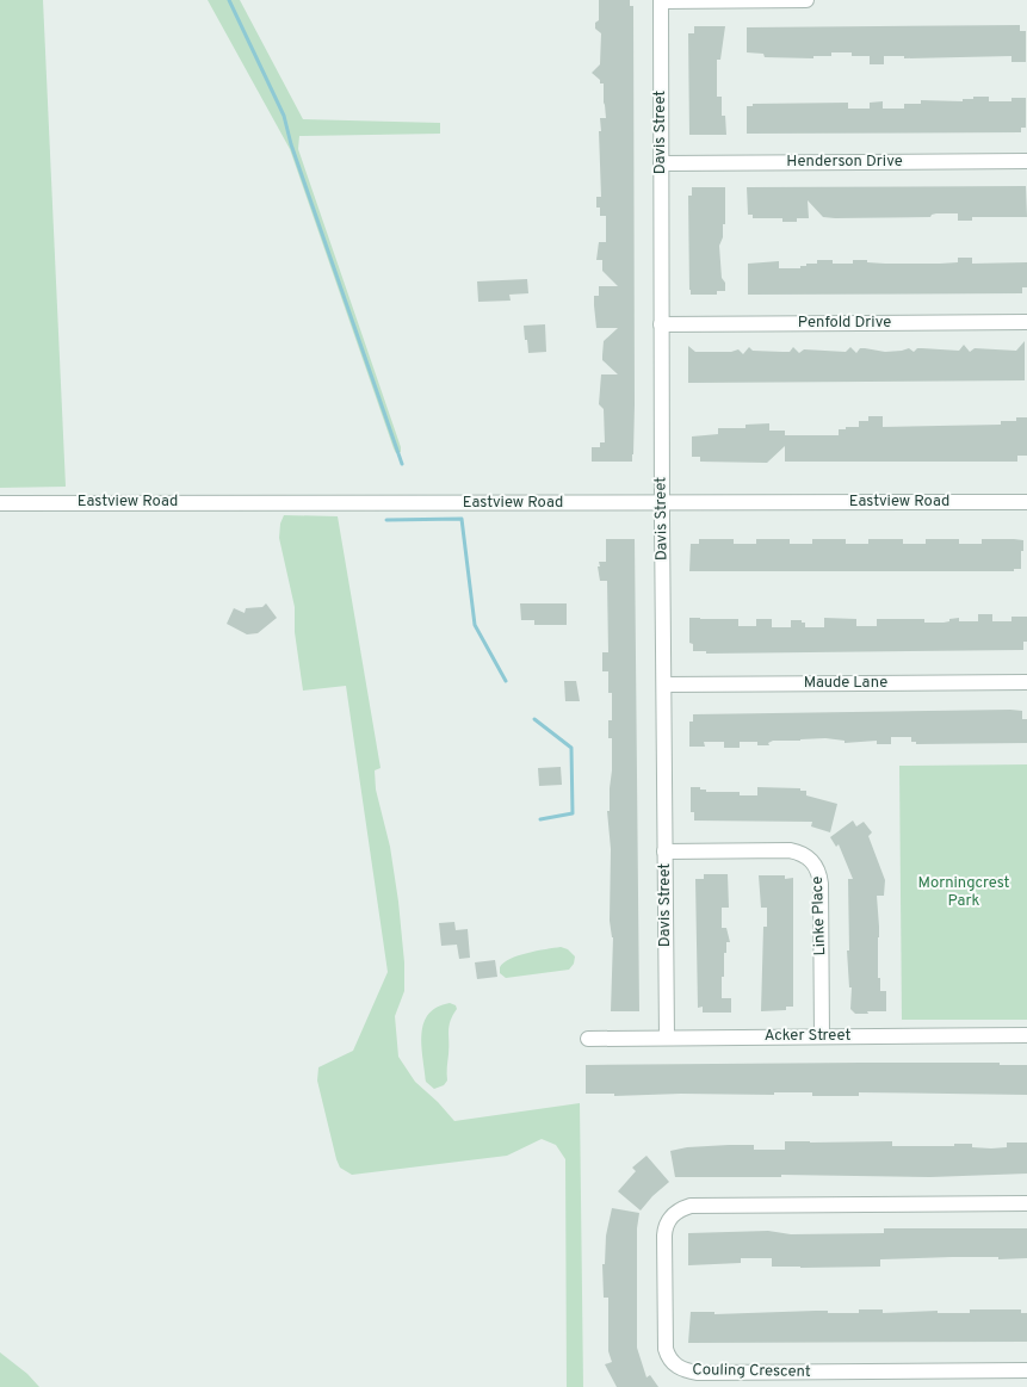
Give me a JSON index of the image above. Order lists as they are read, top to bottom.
{
  "streets": {
    "street": [
      "Davis Street",
      "Henderson Drive",
      "Penfold Drive",
      "Eastview Road",
      "Maude Lane",
      "Linke Place",
      "Acker Street",
      "Couling Crescent"
    ]
  },
  "crossings": [
    ["Davis Street", "Henderson Drive"],
    ["Davis Street", "Penfold Drive"],
    ["Davis Street", "Eastview Road"],
    ["Davis Street", "Maude Lane"],
    ["Davis Street", "Linke Place"],
    ["Davis Street", "Acker Street"],
    ["Linke Place", "Acker Street"]
  ],
  "parks": ["Morningcrest Park"]
}
